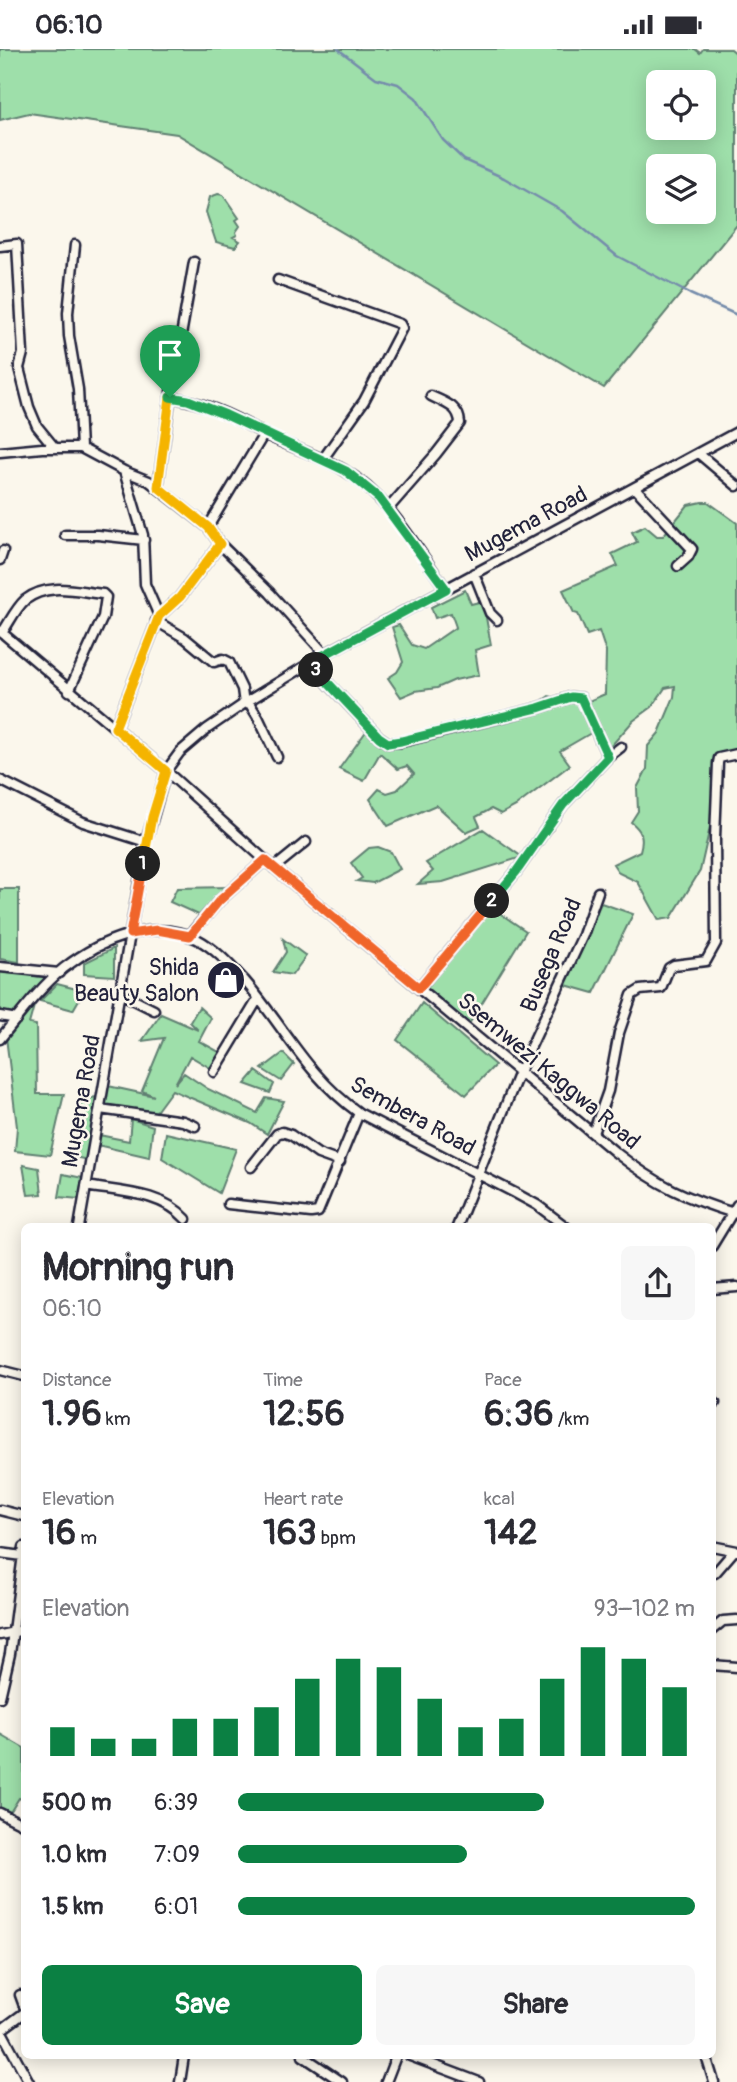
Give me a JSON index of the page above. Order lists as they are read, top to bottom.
{
  "streets": {
    "street": [
      "Mugema Road",
      "Busega Road",
      "Ssemwezi Kaggwa Road",
      "Sembera Road"
    ]
  },
  "crossings": [
    ["Mugema Road", "Ssemwezi Kaggwa Road"],
    ["Mugema Road", "Sembera Road"],
    ["Busega Road", "Ssemwezi Kaggwa Road"],
    ["Busega Road", "Sembera Road"]
  ],
  "places": {
    "shop": ["Shida Beauty Salon"]
  },
  "page": {
    "status": "06:10",
    "pins": ["3", "1", "2"],
    "heading": ["Morning run", "06:10"],
    "stats": [
      ["Distance", "1.96 km"],
      ["Time", "12:56"],
      ["Pace", "6:36 /km"],
      ["Elevation", "16 m"],
      ["Heart rate", "163 bpm"],
      ["kcal", "142"]
    ],
    "chart": ["Elevation", "93–102 m"],
    "list": [
      {
        "name": "500 m",
        "note": "6:39"
      },
      {
        "name": "1.0 km",
        "note": "7:09"
      },
      {
        "name": "1.5 km",
        "note": "6:01"
      }
    ],
    "buttons": ["Save", "Share"]
  }
}
